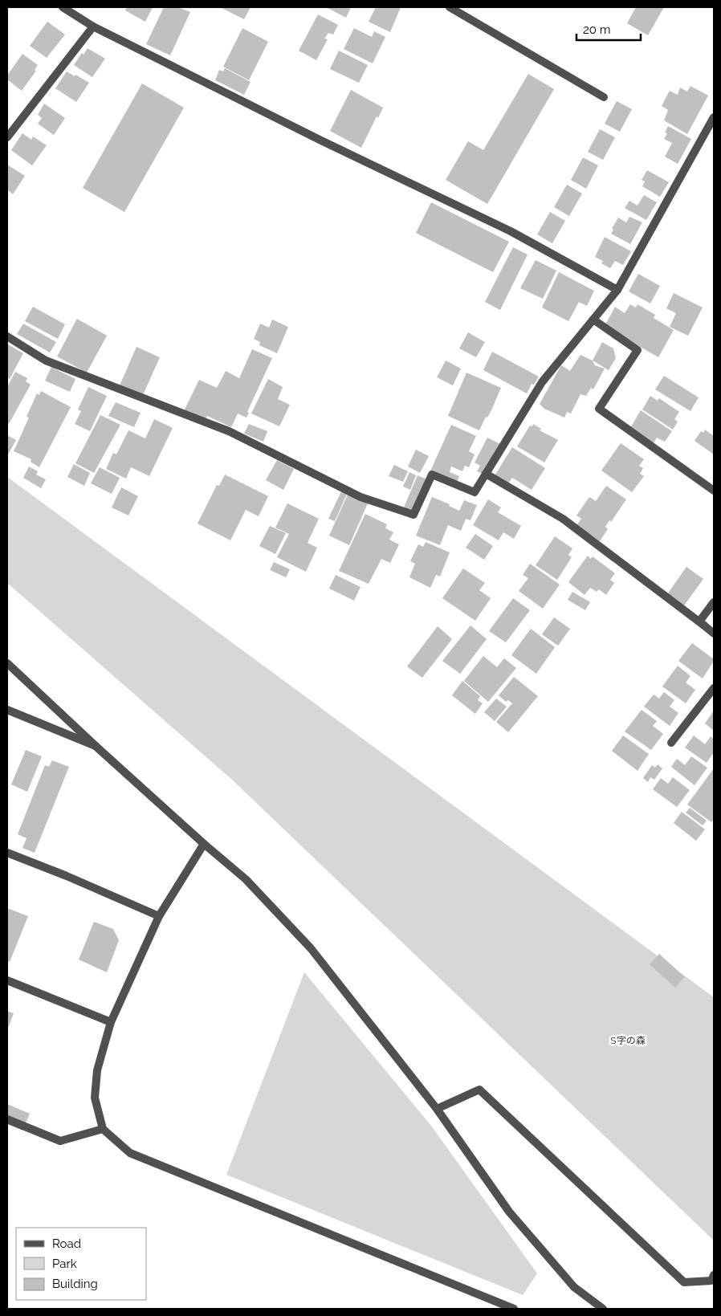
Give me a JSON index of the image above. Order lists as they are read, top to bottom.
{
  "parks": ["S字の森"],
  "legend": ["Road", "Park", "Building"],
  "scale_bar": "20 m"
}
